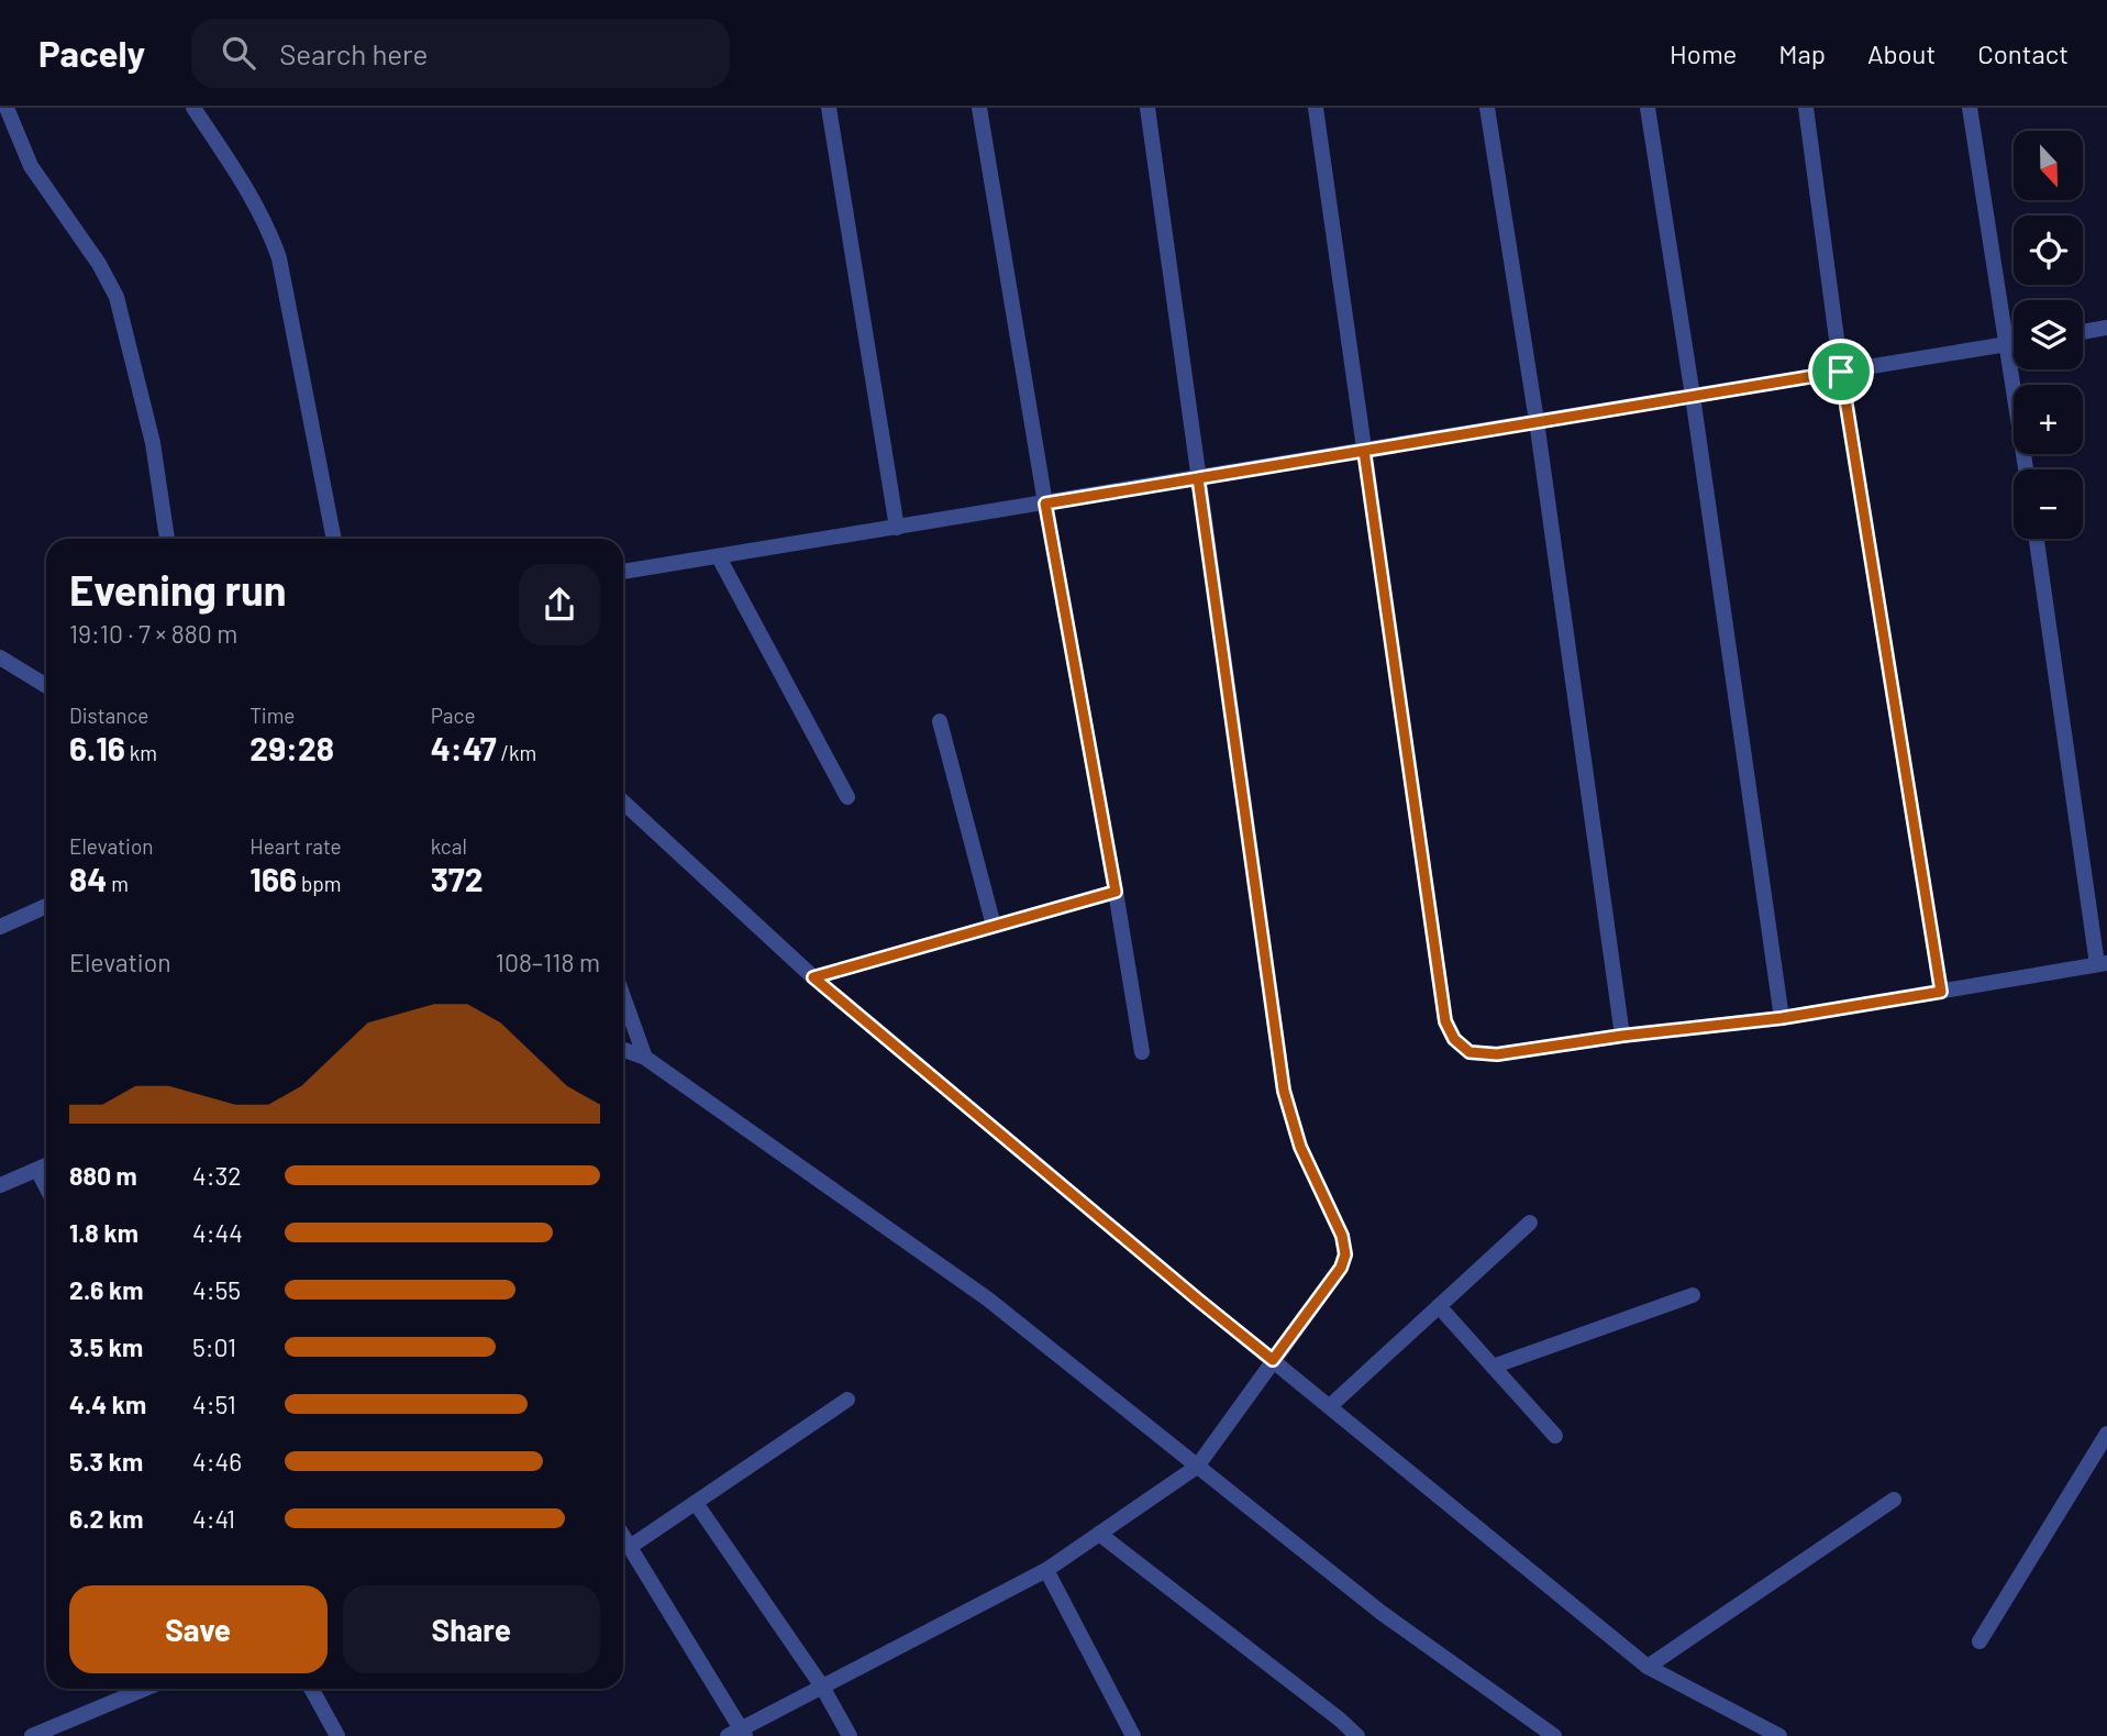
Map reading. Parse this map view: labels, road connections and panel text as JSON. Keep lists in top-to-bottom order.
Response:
{
  "north": "bottom",
  "page": {
    "header": "Pacely",
    "search": "Search here",
    "nav": [
      "Home",
      "Map",
      "About",
      "Contact"
    ],
    "map_buttons": ["+", "−"],
    "heading": ["Evening run", "19:10 · 7 × 880 m"],
    "stats": [
      ["Distance", "6.16 km"],
      ["Time", "29:28"],
      ["Pace", "4:47 /km"],
      ["Elevation", "84 m"],
      ["Heart rate", "166 bpm"],
      ["kcal", "372"]
    ],
    "chart": ["Elevation", "108–118 m"],
    "list": [
      {
        "name": "880 m",
        "note": "4:32"
      },
      {
        "name": "1.8 km",
        "note": "4:44"
      },
      {
        "name": "2.6 km",
        "note": "4:55"
      },
      {
        "name": "3.5 km",
        "note": "5:01"
      },
      {
        "name": "4.4 km",
        "note": "4:51"
      },
      {
        "name": "5.3 km",
        "note": "4:46"
      },
      {
        "name": "6.2 km",
        "note": "4:41"
      }
    ],
    "buttons": ["Save", "Share"]
  }
}
